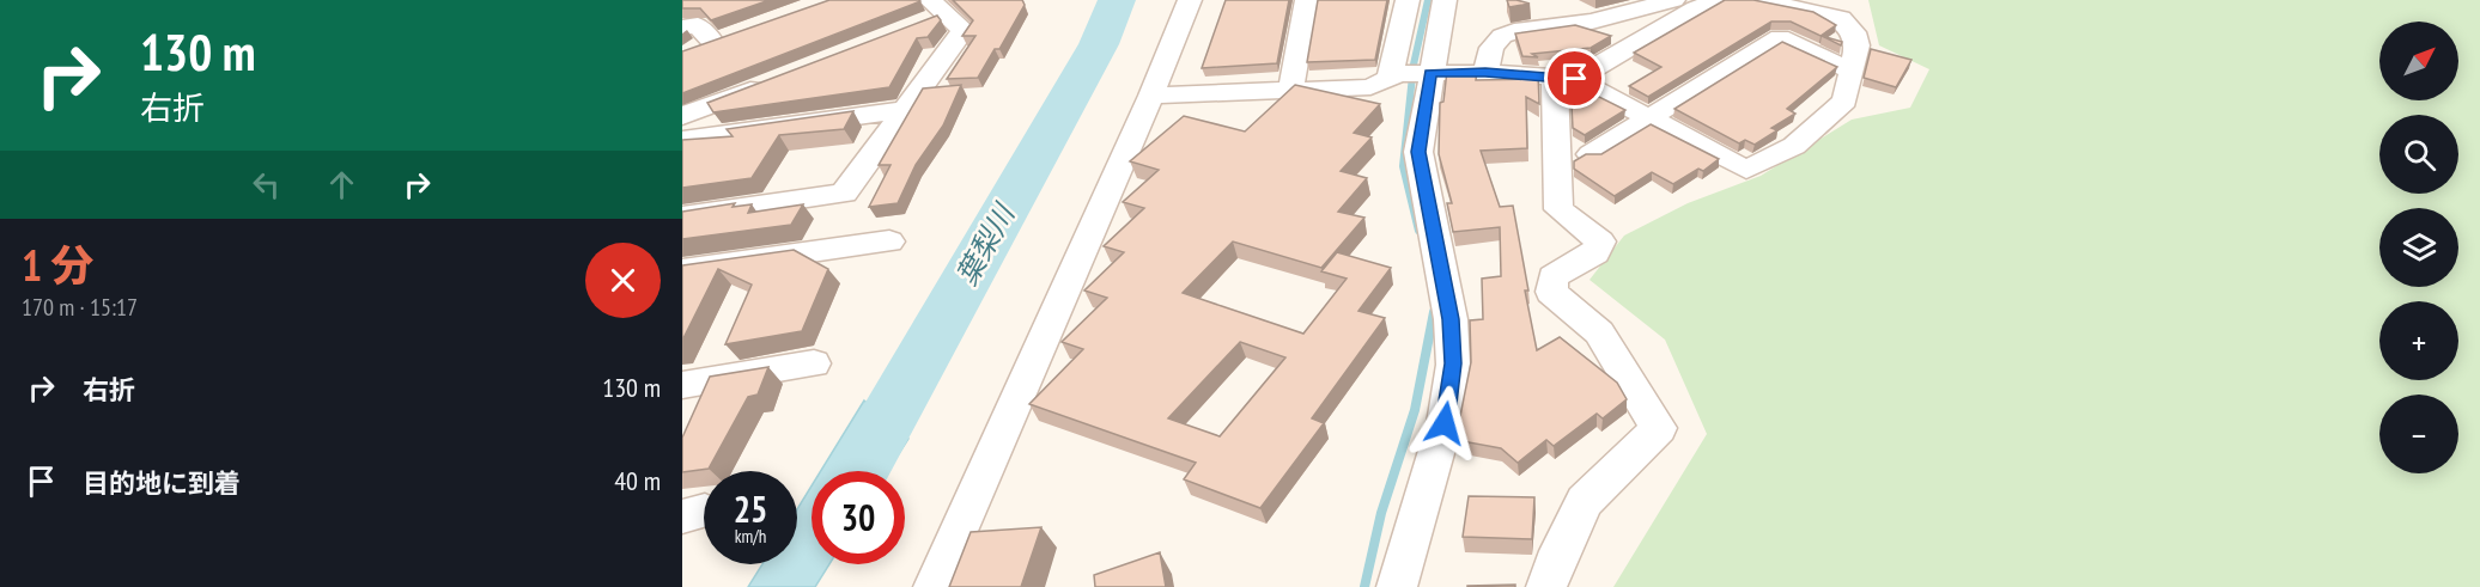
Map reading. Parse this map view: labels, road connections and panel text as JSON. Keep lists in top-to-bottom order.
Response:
{
  "water": ["葉梨川"],
  "north": "top right",
  "page": {
    "turn": ["130 m", "右折"],
    "map_buttons": ["+", "−"],
    "heading": ["1 分", "170 m · 15:17"],
    "list": [
      {
        "name": "右折",
        "value": "130 m"
      },
      {
        "name": "目的地に到着",
        "value": "40 m"
      }
    ],
    "speed": "25 km/h",
    "limit": "30"
  }
}
